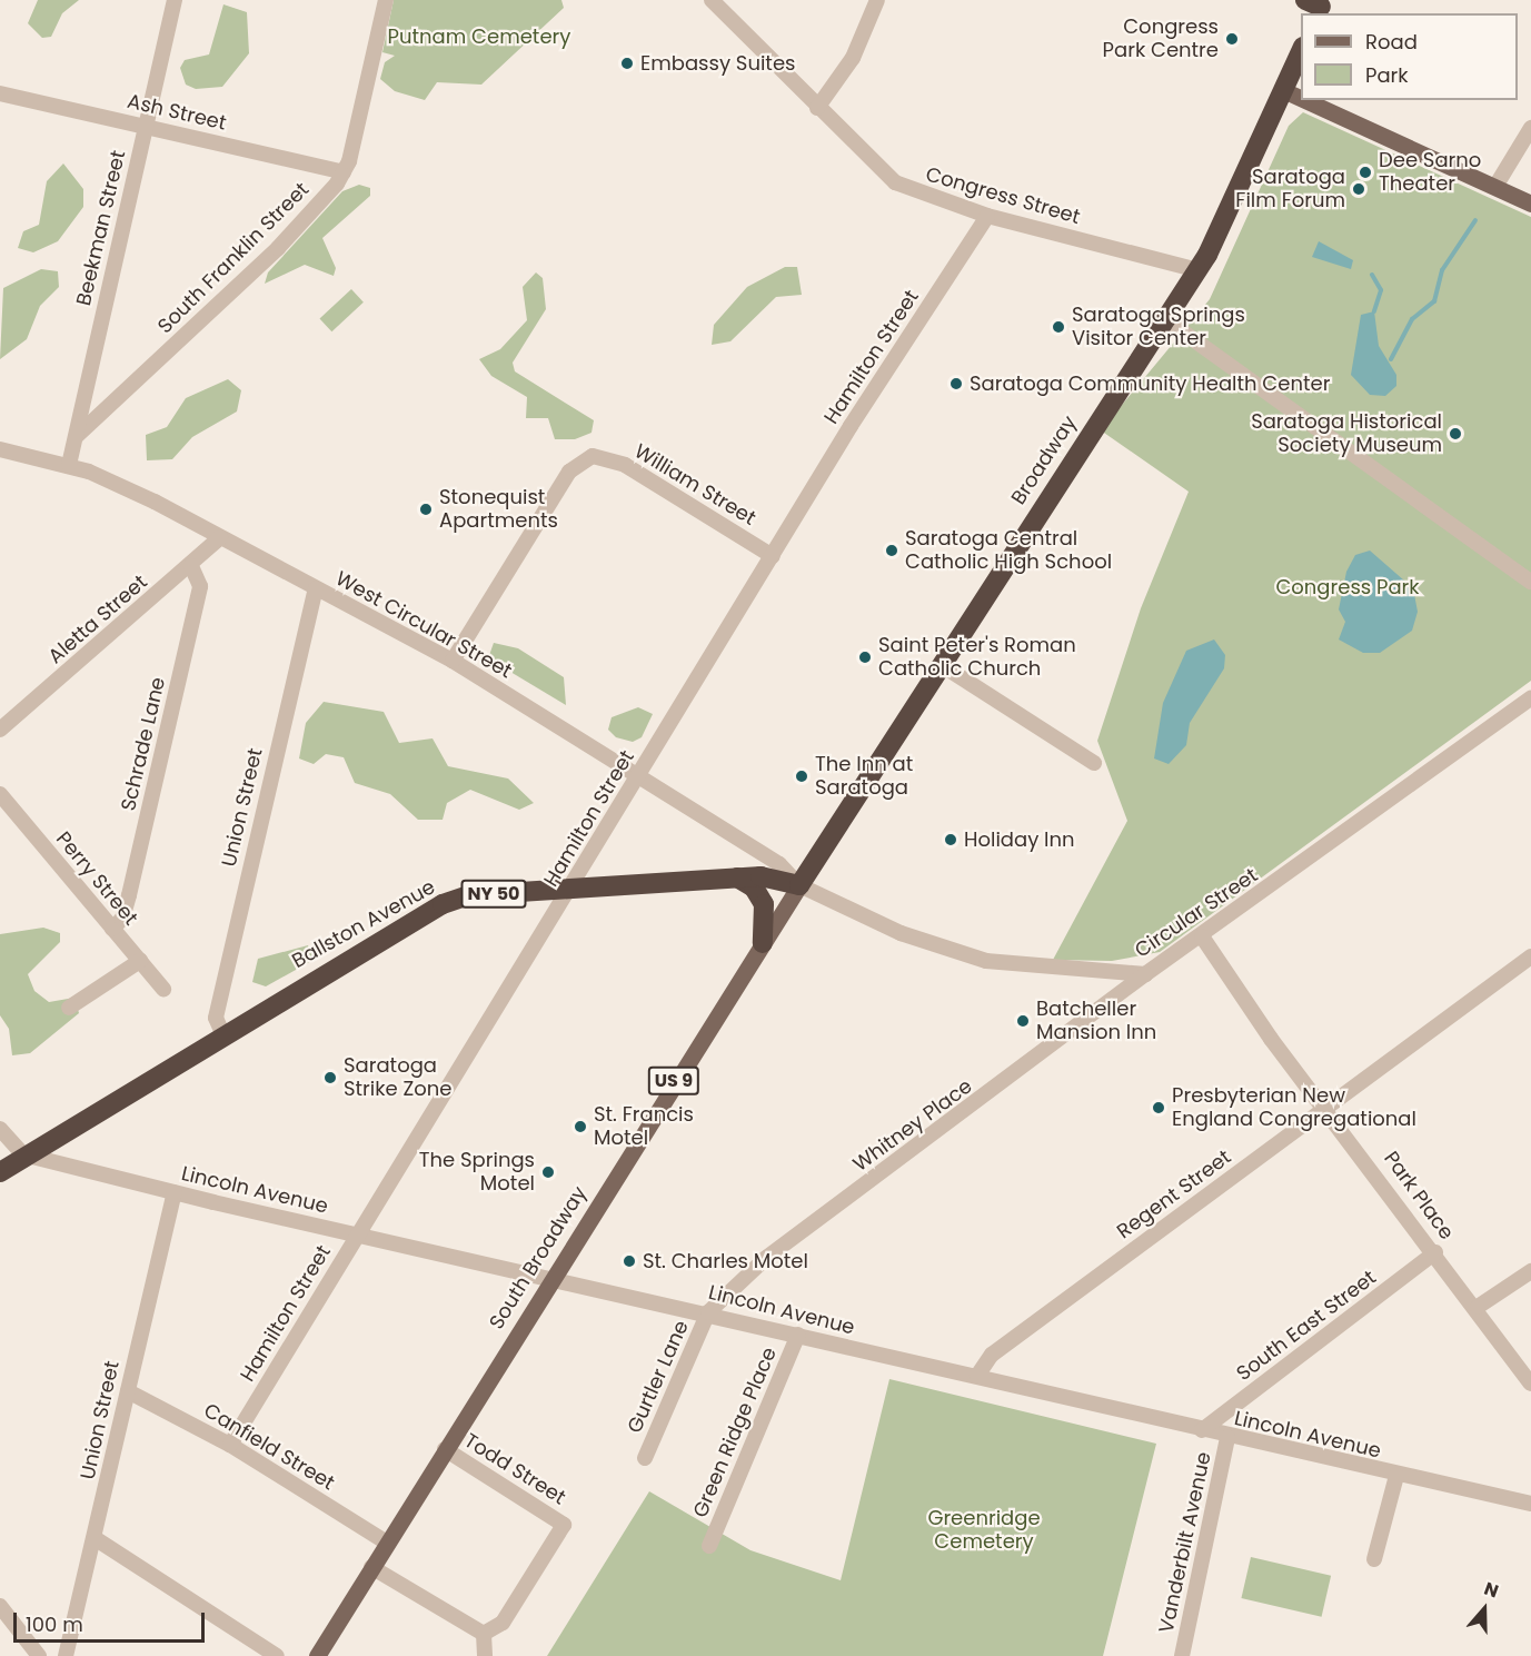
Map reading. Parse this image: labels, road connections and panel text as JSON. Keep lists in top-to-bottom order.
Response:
{
  "streets": {
    "highway": [
      "Broadway",
      "NY 50",
      "Ballston Avenue",
      "US 9"
    ],
    "main road": ["South Broadway"],
    "street": [
      "Ash Street",
      "Congress Street",
      "Beekman Street",
      "South Franklin Street",
      "Hamilton Street",
      "William Street",
      "Aletta Street",
      "West Circular Street",
      "Schrade Lane",
      "Union Street",
      "Perry Street",
      "Circular Street",
      "Whitney Place",
      "Lincoln Avenue",
      "Regent Street",
      "Park Place",
      "South East Street",
      "Gurtler Lane",
      "Green Ridge Place",
      "Canfield Street",
      "Todd Street",
      "Vanderbilt Avenue"
    ]
  },
  "crossings": [
    ["Ash Street", "Beekman Street"],
    ["Ash Street", "South Franklin Street"],
    ["Congress Street", "Hamilton Street"],
    ["Congress Street", "Broadway"],
    ["Beekman Street", "South Franklin Street"],
    ["Beekman Street", "West Circular Street"],
    ["Hamilton Street", "William Street"],
    ["Hamilton Street", "West Circular Street"],
    ["Hamilton Street", "Ballston Avenue"],
    ["Hamilton Street", "Lincoln Avenue"],
    ["Hamilton Street", "Canfield Street"],
    ["Broadway", "West Circular Street"],
    ["Broadway", "Circular Street"],
    ["Broadway", "Ballston Avenue"],
    ["Broadway", "South Broadway"],
    ["William Street", "West Circular Street"],
    ["Aletta Street", "West Circular Street"],
    ["Aletta Street", "Schrade Lane"],
    ["West Circular Street", "Union Street"],
    ["West Circular Street", "Circular Street"],
    ["West Circular Street", "Ballston Avenue"],
    ["West Circular Street", "South Broadway"],
    ["Schrade Lane", "Perry Street"],
    ["Union Street", "Ballston Avenue"],
    ["Union Street", "Lincoln Avenue"],
    ["Union Street", "Canfield Street"],
    ["Circular Street", "Ballston Avenue"],
    ["Circular Street", "Whitney Place"],
    ["Circular Street", "Park Place"],
    ["Circular Street", "South Broadway"],
    ["Ballston Avenue", "Lincoln Avenue"],
    ["Ballston Avenue", "South Broadway"],
    ["Whitney Place", "Lincoln Avenue"],
    ["Whitney Place", "Gurtler Lane"],
    ["Lincoln Avenue", "Regent Street"],
    ["Lincoln Avenue", "South Broadway"],
    ["Lincoln Avenue", "South East Street"],
    ["Lincoln Avenue", "Gurtler Lane"],
    ["Lincoln Avenue", "Green Ridge Place"],
    ["Lincoln Avenue", "Vanderbilt Avenue"],
    ["Regent Street", "Park Place"],
    ["Park Place", "South East Street"],
    ["South Broadway", "Canfield Street"],
    ["South Broadway", "Todd Street"]
  ],
  "parks": ["Putnam Cemetery", "Congress Park", "Greenridge Cemetery"],
  "places": [
    "Congress Park Centre",
    "Embassy Suites",
    "Dee Sarno Theater",
    "Saratoga Film Forum",
    "Saratoga Springs Visitor Center",
    "Saratoga Community Health Center",
    "Saratoga Historical Society Museum",
    "Stonequist Apartments",
    "Saratoga Central Catholic High School",
    "Saint Peter's Roman Catholic Church",
    "The Inn at Saratoga",
    "Holiday Inn",
    "Batcheller Mansion Inn",
    "Saratoga Strike Zone",
    "Presbyterian New England Congregational",
    "St. Francis Motel",
    "The Springs Motel",
    "St. Charles Motel"
  ],
  "legend": ["Road", "Park"],
  "scale_bar": "100 m",
  "north": "top"
}
